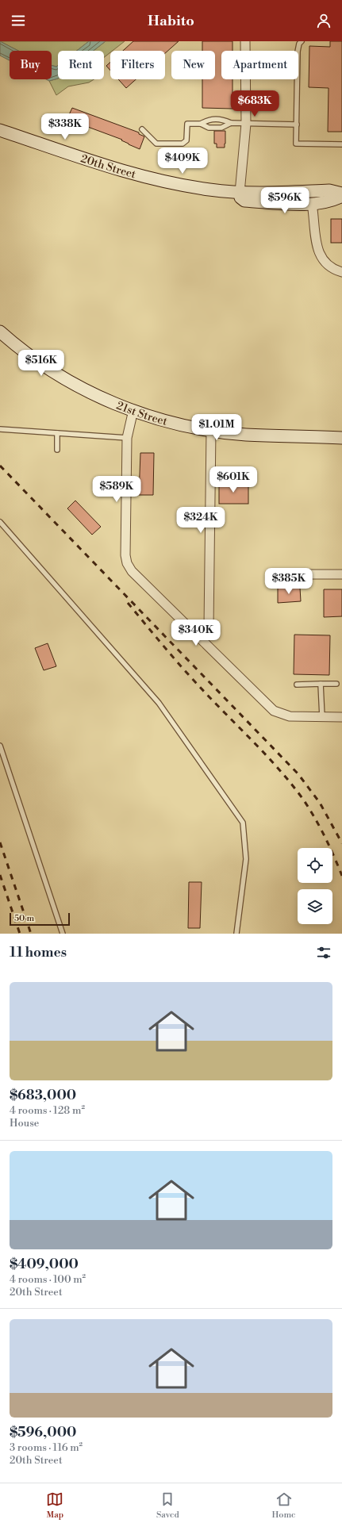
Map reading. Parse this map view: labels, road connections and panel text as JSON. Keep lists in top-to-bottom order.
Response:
{
  "streets": {
    "main road": ["20th Street", "21st Street"]
  },
  "scale_bar": "50 m",
  "page": {
    "header": "Habito",
    "chip": [
      "Buy",
      "Rent",
      "Filters",
      "New",
      "Apartment"
    ],
    "price": [
      "$683K",
      "$338K",
      "$409K",
      "$596K",
      "$516K",
      "$1.01M",
      "$601K",
      "$589K",
      "$324K",
      "$385K",
      "$340K"
    ],
    "scale": "50 m",
    "heading": "11 homes",
    "list": [
      {
        "name": "$683,000",
        "note": "4 rooms · 128 m² · House"
      },
      {
        "name": "$409,000",
        "note": "4 rooms · 100 m² · 20th Street"
      },
      {
        "name": "$596,000",
        "note": "3 rooms · 116 m² · 20th Street"
      }
    ],
    "tabs": ["Map", "Saved", "Home"]
  }
}
